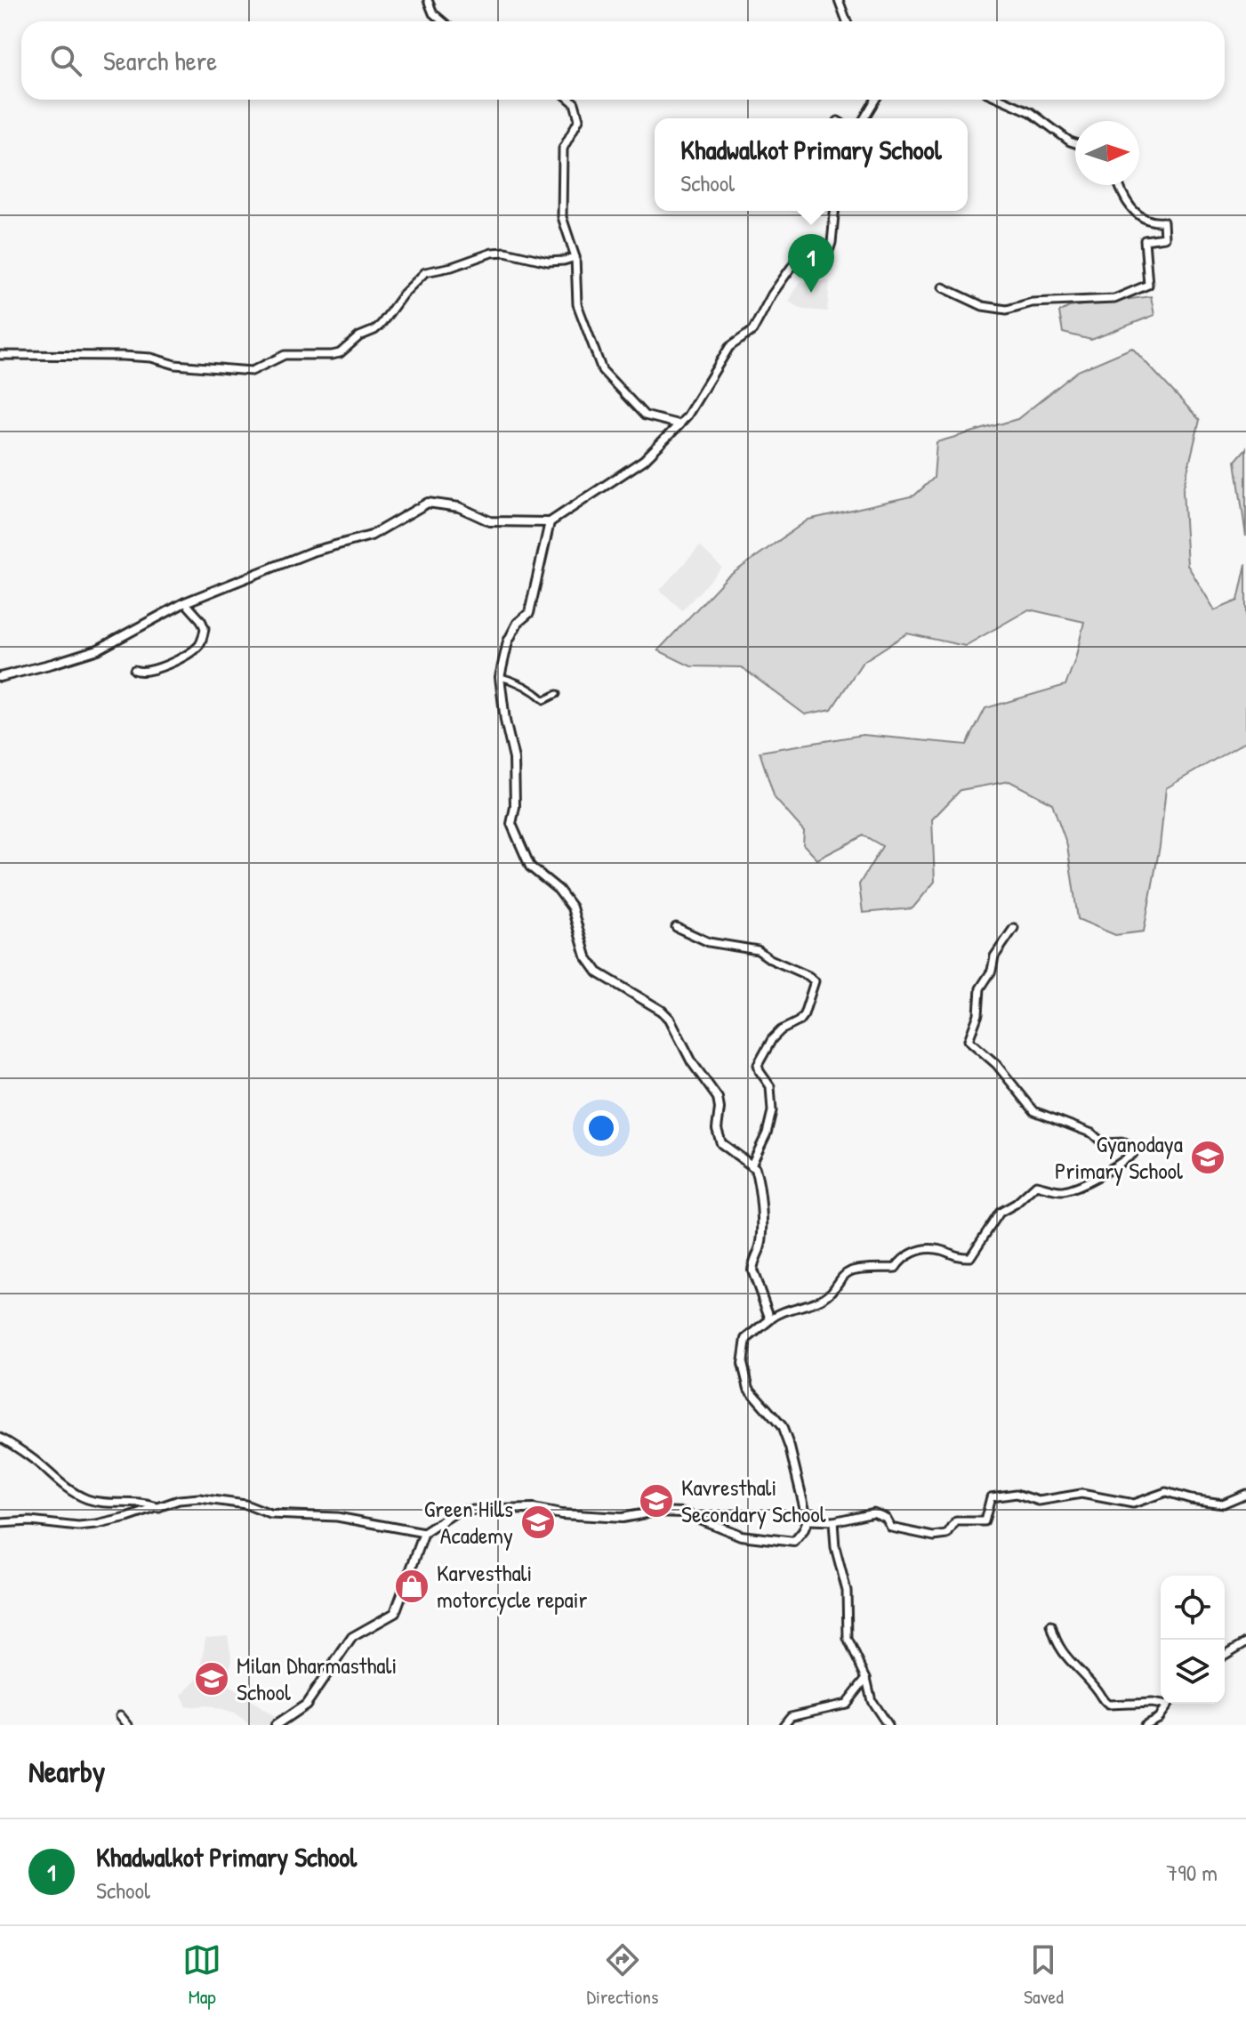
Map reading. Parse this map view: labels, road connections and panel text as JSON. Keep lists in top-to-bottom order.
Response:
{
  "places": {
    "school or university": [
      "Gyanodaya Primary School",
      "Kavresthali Secondary School",
      "Green Hills Academy",
      "Milan Dharmasthali School"
    ],
    "shop": ["Karvesthali motorcycle repair"]
  },
  "north": "right",
  "page": {
    "search": "Search here",
    "popup": ["Khadwalkot Primary School", "School"],
    "pins": "1",
    "heading": "Nearby",
    "list": [
      {
        "mark": "1",
        "name": "Khadwalkot Primary School",
        "note": "School",
        "value": "790 m"
      }
    ],
    "nav": ["Map", "Directions", "Saved"]
  }
}
